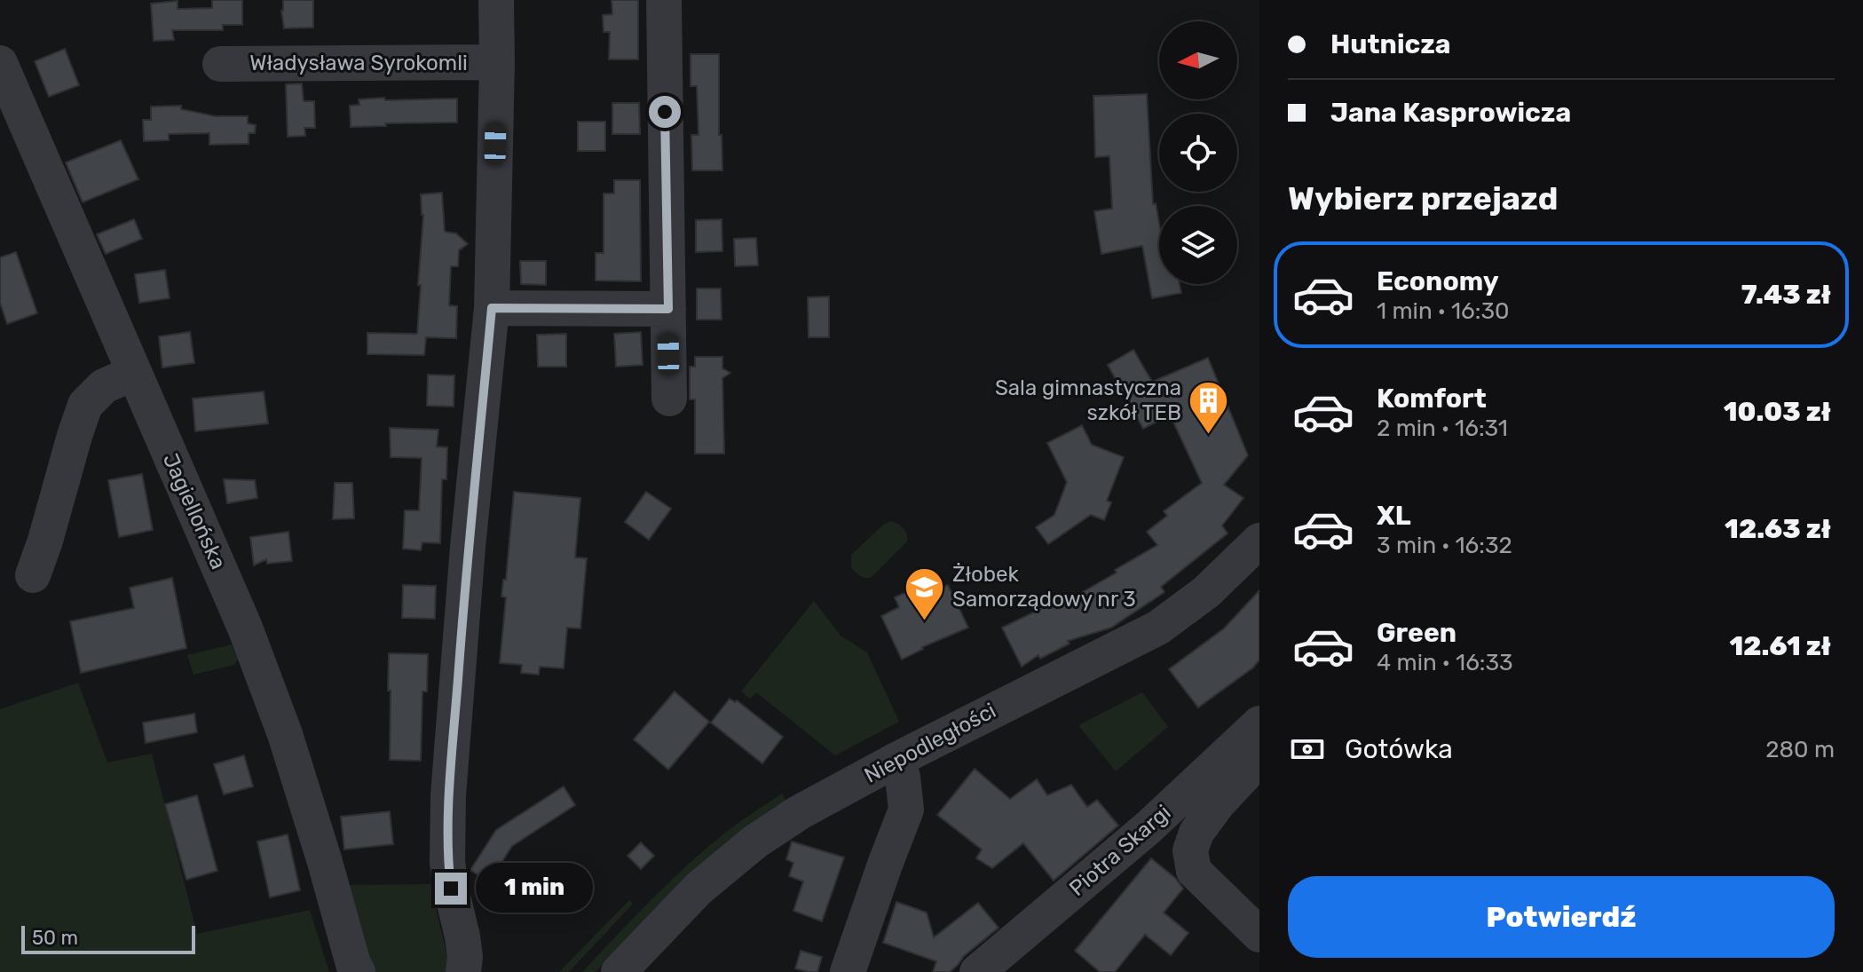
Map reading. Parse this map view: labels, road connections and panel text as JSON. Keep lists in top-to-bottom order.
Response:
{
  "streets": {
    "street": [
      "Władysława Syrokomli",
      "Jagiellońska",
      "Niepodległości",
      "Piotra Skargi"
    ]
  },
  "places": {
    "building": ["Sala gimnastyczna szkół TEB"],
    "school or university": ["Żłobek Samorządowy nr 3"]
  },
  "scale_bar": "50 m",
  "north": "left",
  "page": {
    "banner": ["Hutnicza", "Jana Kasprowicza"],
    "heading": "Wybierz przejazd",
    "list": [
      {
        "name": "Economy",
        "note": "1 min · 16:30",
        "value": "7.43 zł"
      },
      {
        "name": "Komfort",
        "note": "2 min · 16:31",
        "value": "10.03 zł"
      },
      {
        "name": "XL",
        "note": "3 min · 16:32",
        "value": "12.63 zł"
      },
      {
        "name": "Green",
        "note": "4 min · 16:33",
        "value": "12.61 zł"
      }
    ],
    "pay": ["Gotówka", "280 m"],
    "buttons": "Potwierdź",
    "bubble": "1 min",
    "scale": "50 m"
  }
}
